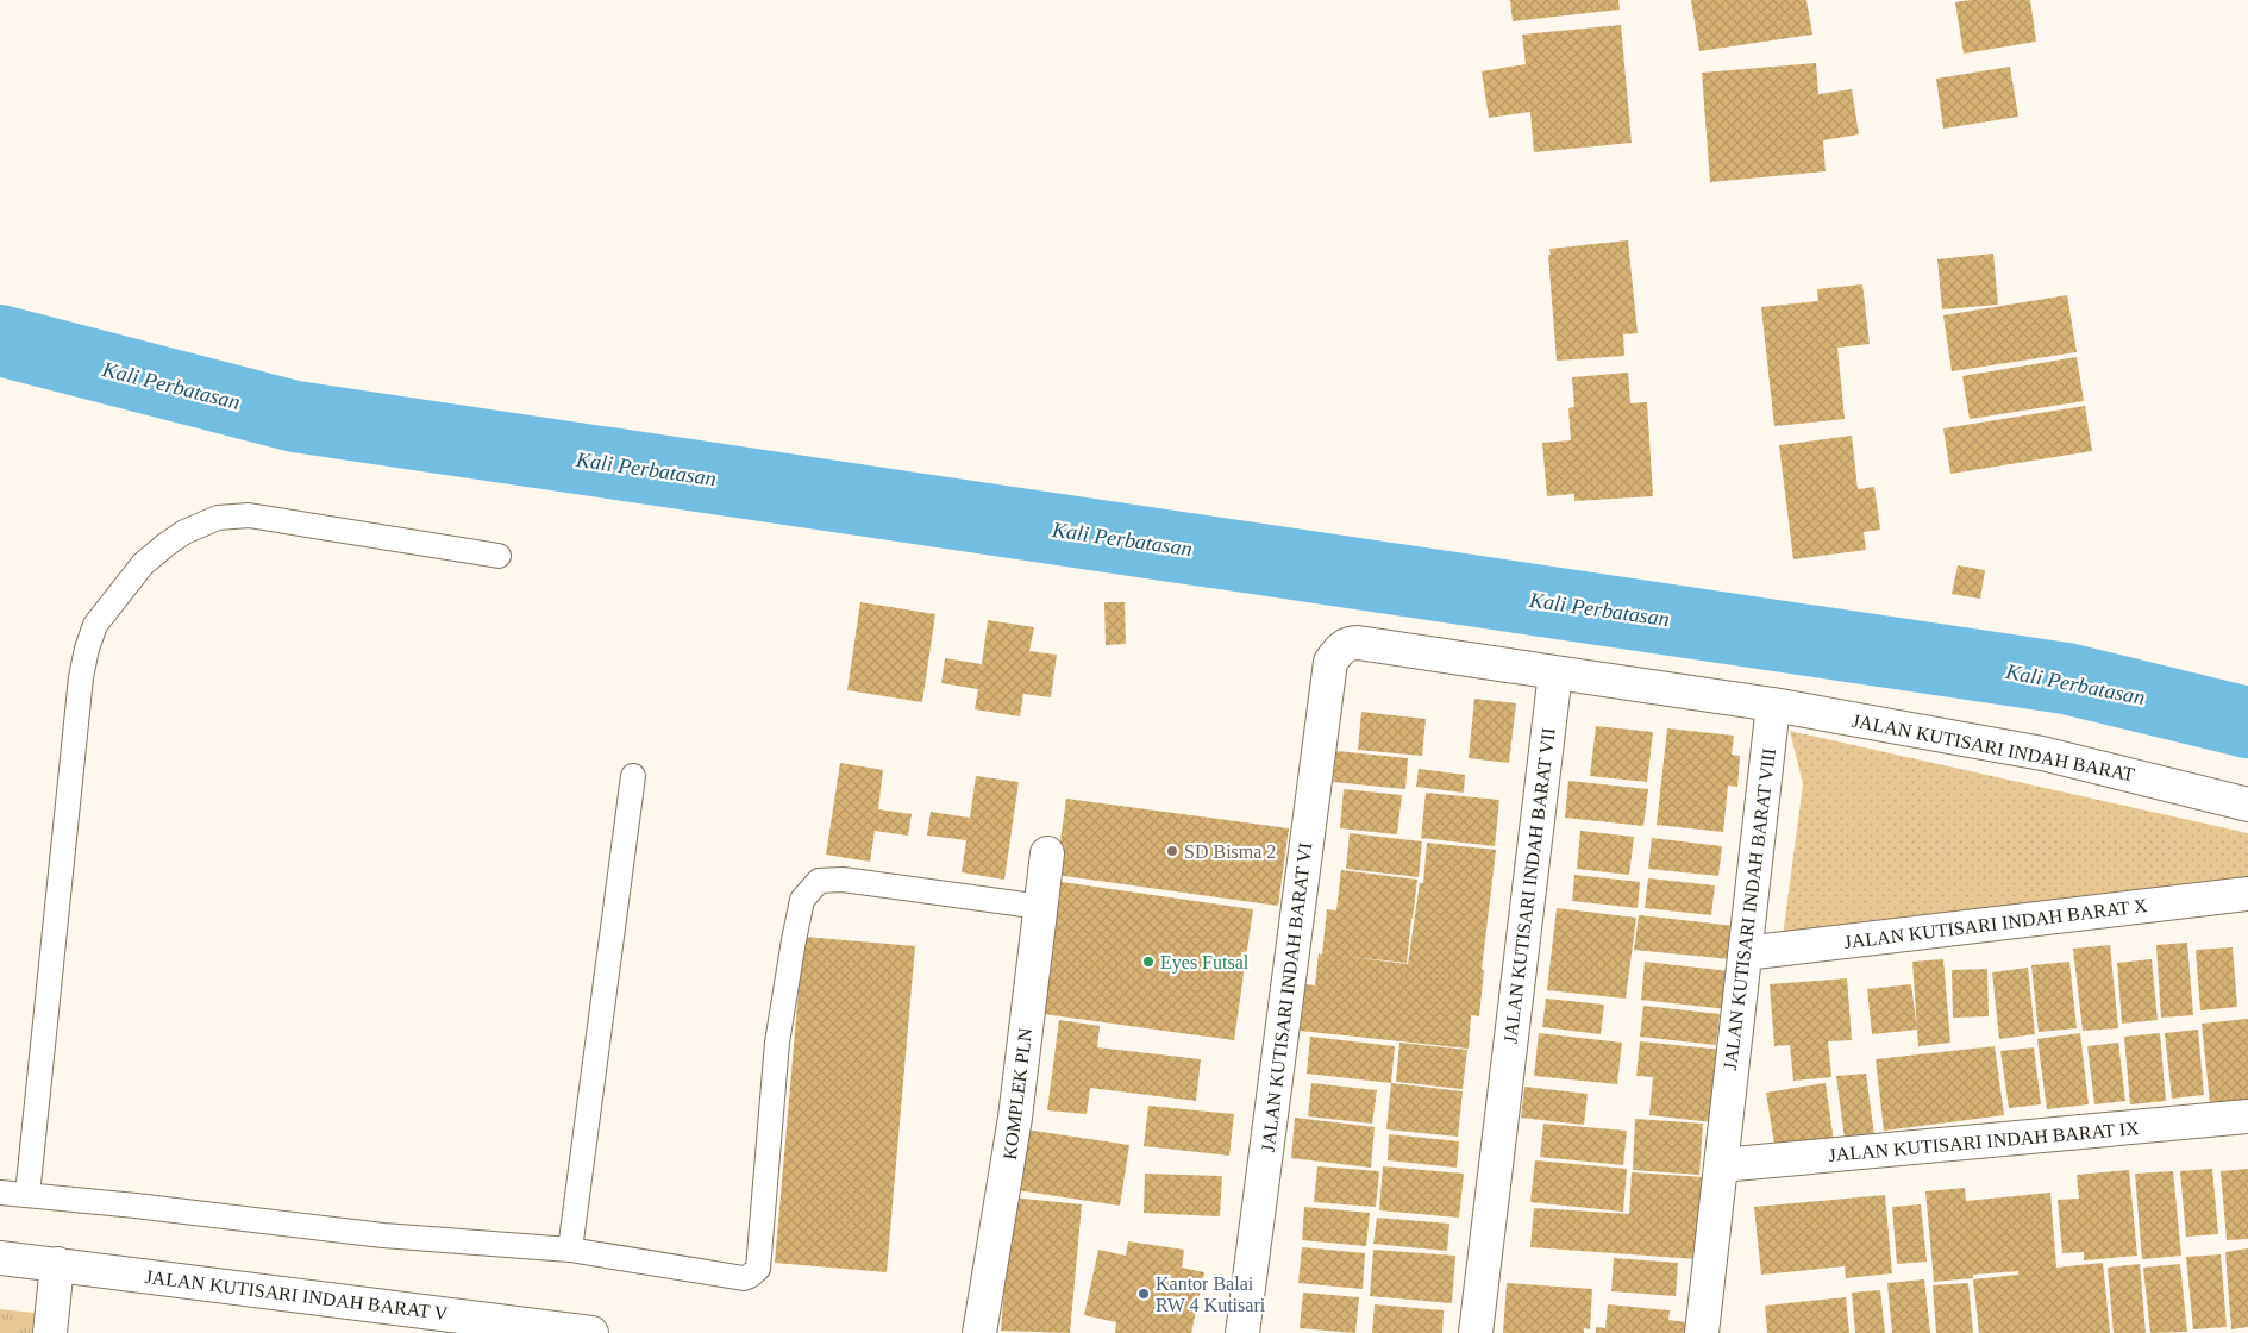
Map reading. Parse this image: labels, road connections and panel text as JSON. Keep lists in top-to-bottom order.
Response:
{
  "streets": {
    "street": [
      "JALAN KUTISARI INDAH BARAT",
      "JALAN KUTISARI INDAH BARAT VII",
      "JALAN KUTISARI INDAH BARAT VIII",
      "JALAN KUTISARI INDAH BARAT X",
      "JALAN KUTISARI INDAH BARAT VI",
      "KOMPLEK PLN",
      "JALAN KUTISARI INDAH BARAT IX",
      "JALAN KUTISARI INDAH BARAT V"
    ]
  },
  "crossings": [
    ["JALAN KUTISARI INDAH BARAT", "JALAN KUTISARI INDAH BARAT VIII"],
    ["JALAN KUTISARI INDAH BARAT VII", "JALAN KUTISARI INDAH BARAT VI"],
    ["JALAN KUTISARI INDAH BARAT VIII", "JALAN KUTISARI INDAH BARAT X"],
    ["JALAN KUTISARI INDAH BARAT VIII", "JALAN KUTISARI INDAH BARAT IX"]
  ],
  "water": ["Kali Perbatasan"],
  "places": ["SD Bisma 2", "Eyes Futsal", "Kantor Balai RW 4 Kutisari"]
}
